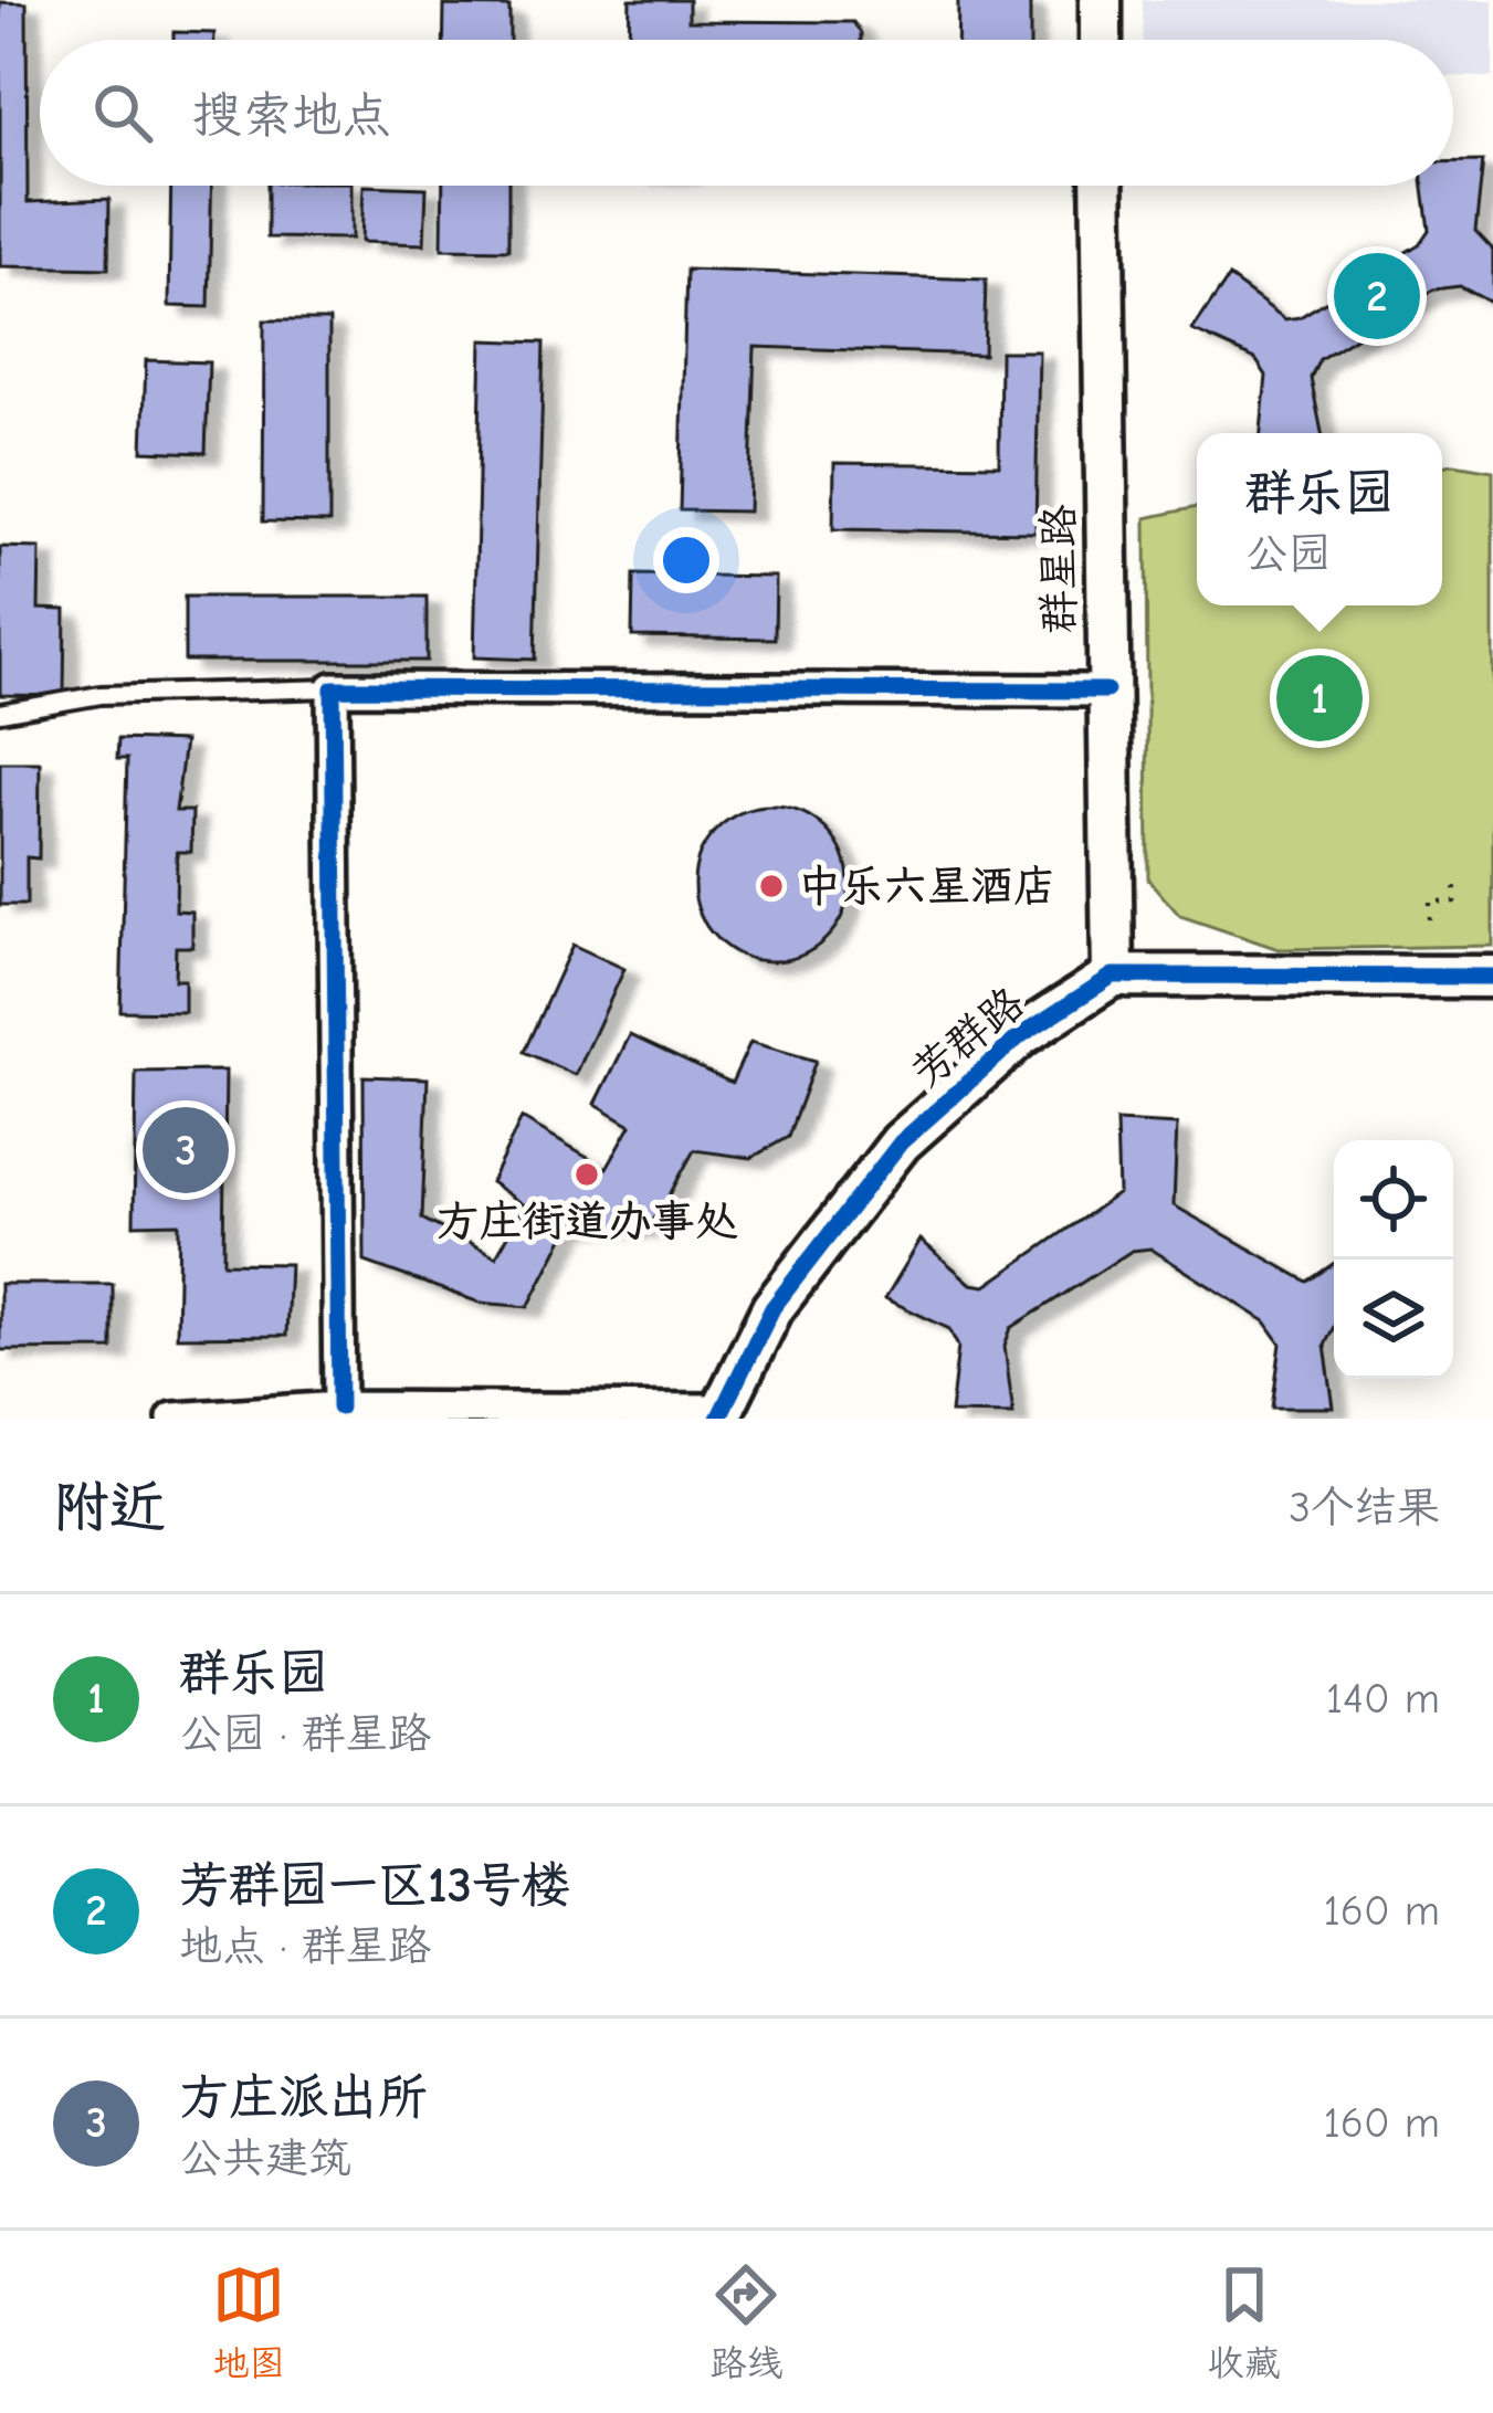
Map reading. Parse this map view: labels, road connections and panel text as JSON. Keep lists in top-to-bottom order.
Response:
{
  "streets": {
    "street": ["群星路", "芳群路"]
  },
  "crossings": [
    ["群星路", "芳群路"]
  ],
  "places": ["中乐六星酒店", "方庄街道办事处"],
  "page": {
    "search": "搜索地点",
    "pins": ["2", "1", "3"],
    "popup": ["群乐园", "公园"],
    "heading": ["附近", "3个结果"],
    "list": [
      {
        "mark": "1",
        "name": "群乐园",
        "note": "公园 · 群星路",
        "value": "140 m"
      },
      {
        "mark": "2",
        "name": "芳群园一区13号楼",
        "note": "地点 · 群星路",
        "value": "160 m"
      },
      {
        "mark": "3",
        "name": "方庄派出所",
        "note": "公共建筑",
        "value": "160 m"
      }
    ],
    "nav": ["地图", "路线", "收藏"]
  }
}
